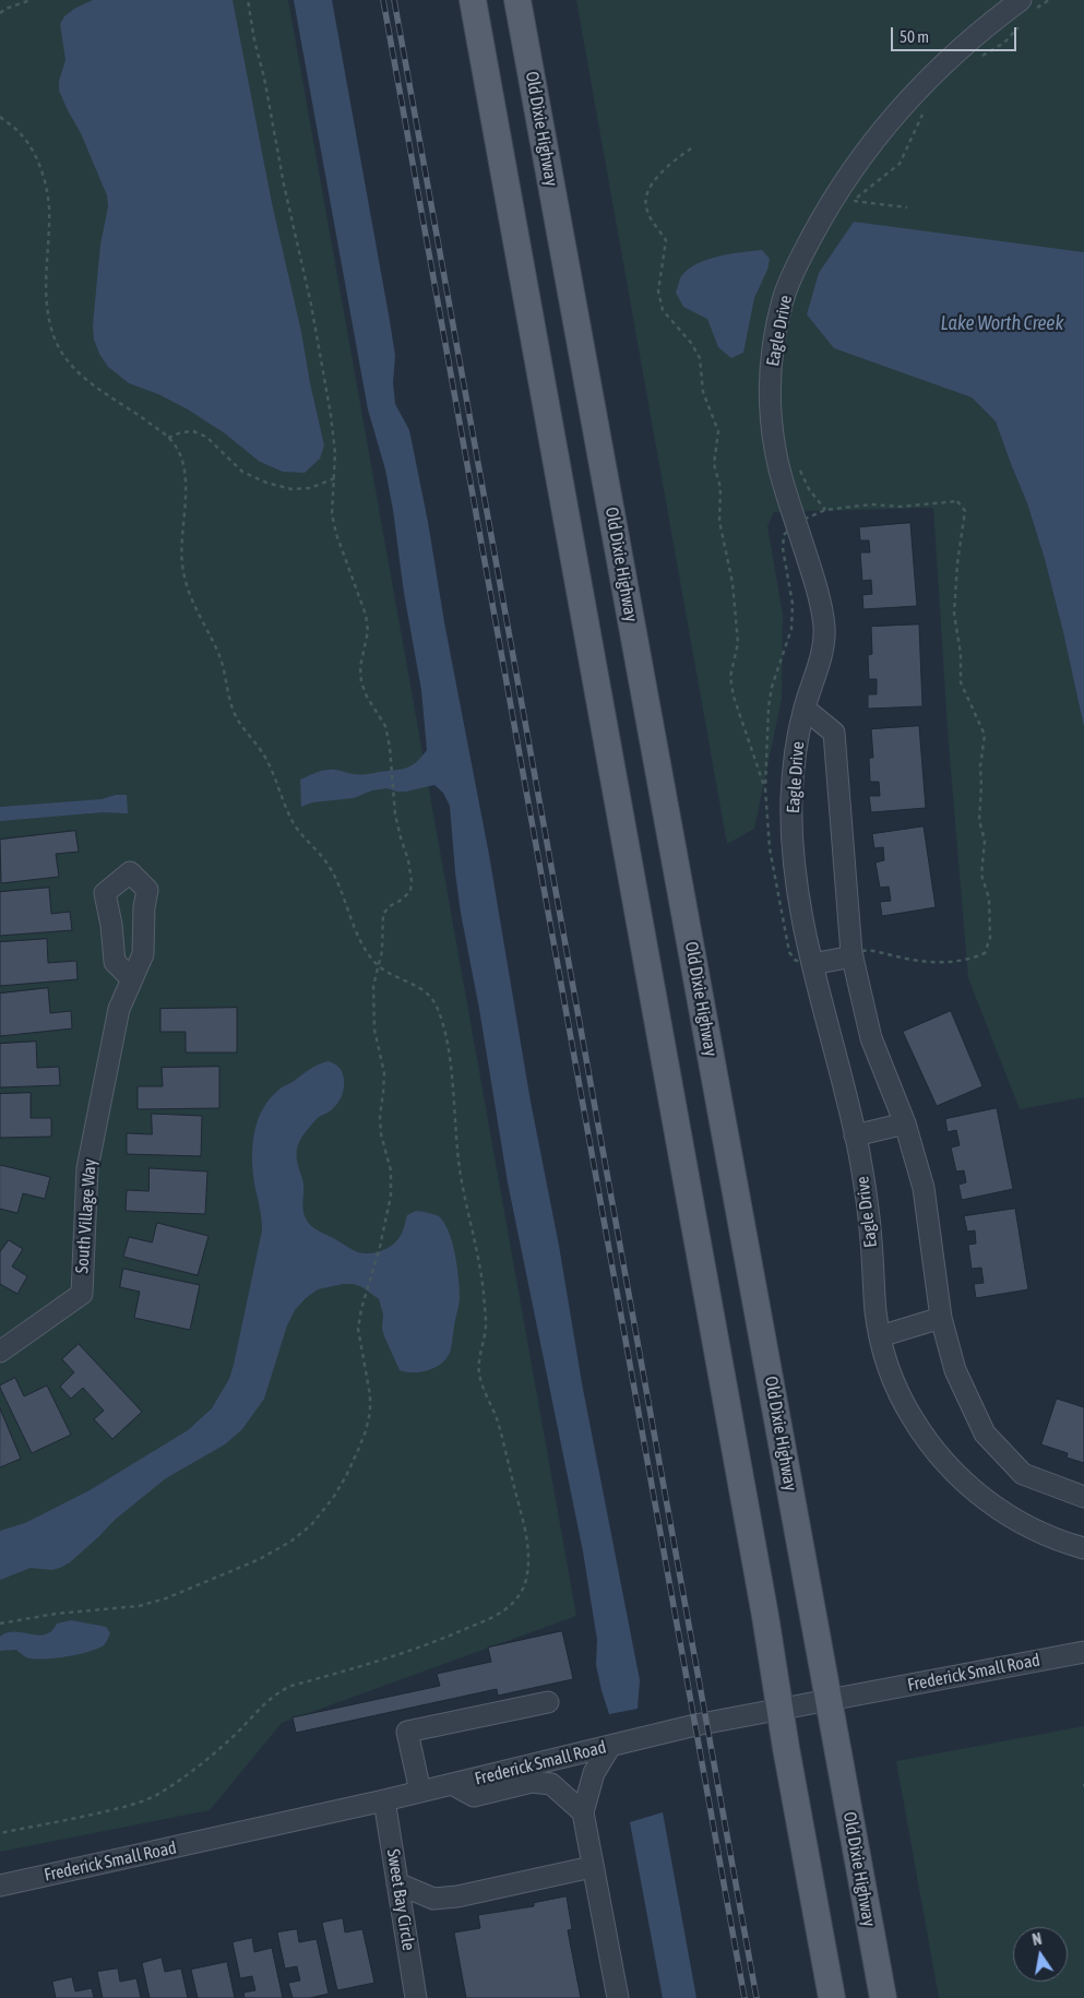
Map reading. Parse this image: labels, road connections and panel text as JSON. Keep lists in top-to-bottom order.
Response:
{
  "streets": {
    "main road": ["Old Dixie Highway"],
    "street": [
      "Eagle Drive",
      "South Village Way",
      "Frederick Small Road",
      "Sweet Bay Circle"
    ]
  },
  "crossings": [
    ["Old Dixie Highway", "Frederick Small Road"],
    ["Frederick Small Road", "Sweet Bay Circle"]
  ],
  "water": ["Lake Worth Creek"],
  "scale_bar": "50 m",
  "north": "top"
}
